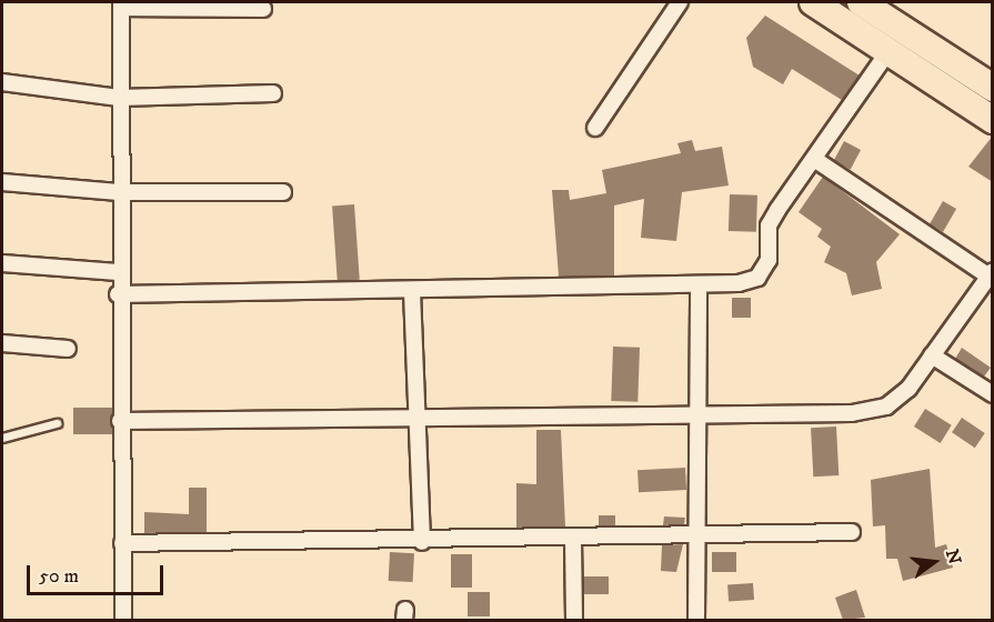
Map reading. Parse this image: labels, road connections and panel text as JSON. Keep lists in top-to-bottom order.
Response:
{
  "scale_bar": "50 m",
  "north": "right"
}
